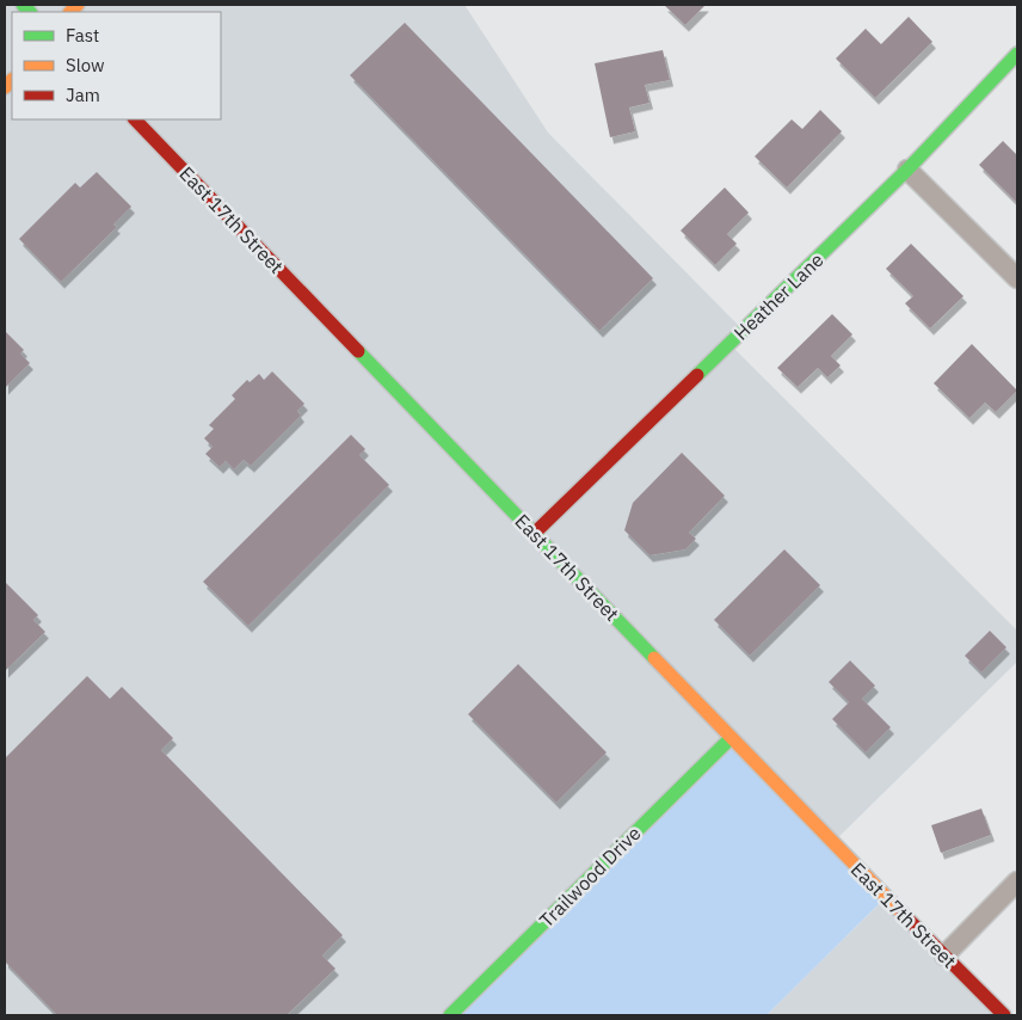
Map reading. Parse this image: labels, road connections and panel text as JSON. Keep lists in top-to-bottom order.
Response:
{
  "streets": {
    "main road": ["East 17th Street", "Heather Lane", "Trailwood Drive"]
  },
  "crossings": [
    ["East 17th Street", "Heather Lane"],
    ["East 17th Street", "Trailwood Drive"]
  ],
  "legend": ["Fast", "Slow", "Jam"]
}
